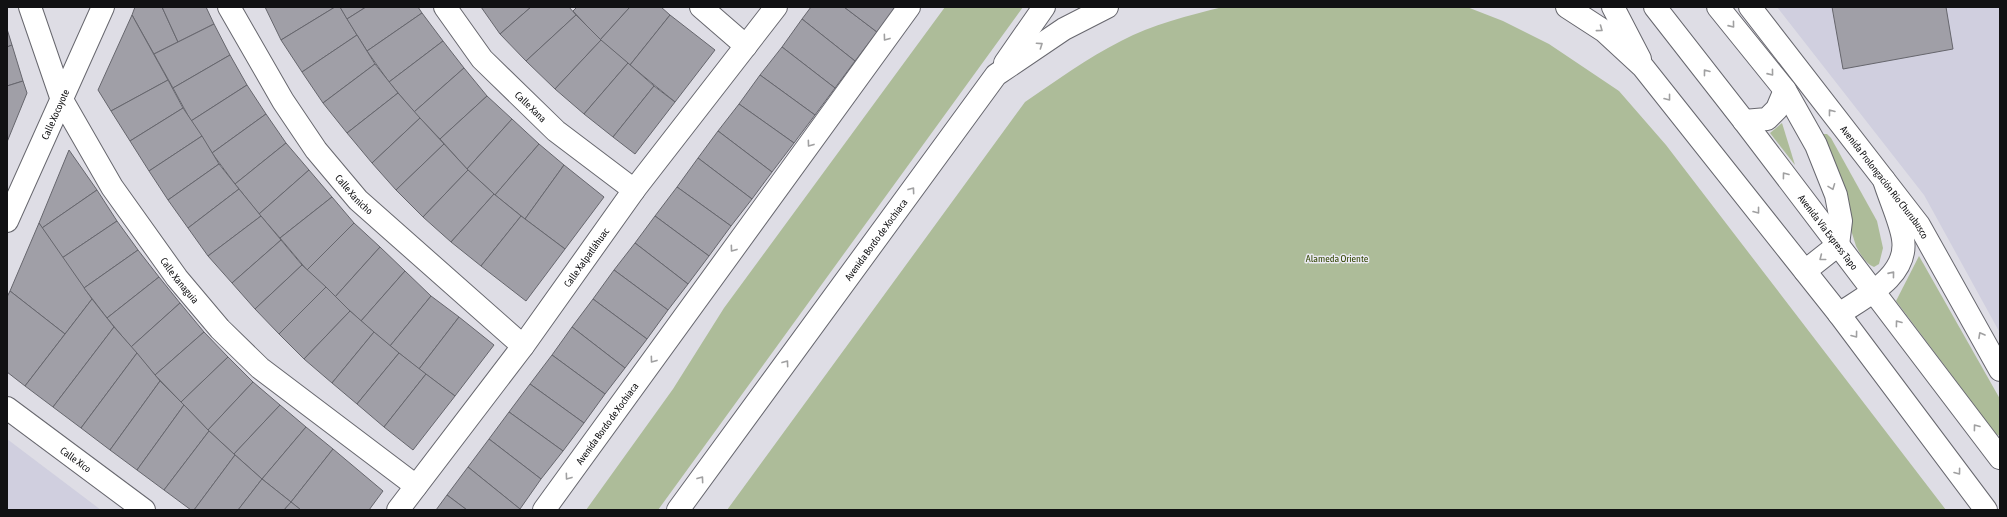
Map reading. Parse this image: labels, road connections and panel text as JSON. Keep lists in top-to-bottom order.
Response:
{
  "streets": {
    "street": [
      "Calle Xana",
      "Calle Xocoyote",
      "Avenida Prolongación Río Churubusco",
      "Calle Xanicho",
      "Avenida Vía Express Tapo",
      "Avenida Bordo de Xochiaca",
      "Calle Xalpatláhuac",
      "Calle Xanaguia",
      "Calle Xico"
    ]
  },
  "crossings": [
    ["Calle Xana", "Calle Xalpatláhuac"],
    ["Calle Xocoyote", "Calle Xanaguia"],
    ["Calle Xanicho", "Calle Xalpatláhuac"],
    ["Calle Xalpatláhuac", "Calle Xanaguia"]
  ],
  "parks": ["Alameda Oriente"]
}
